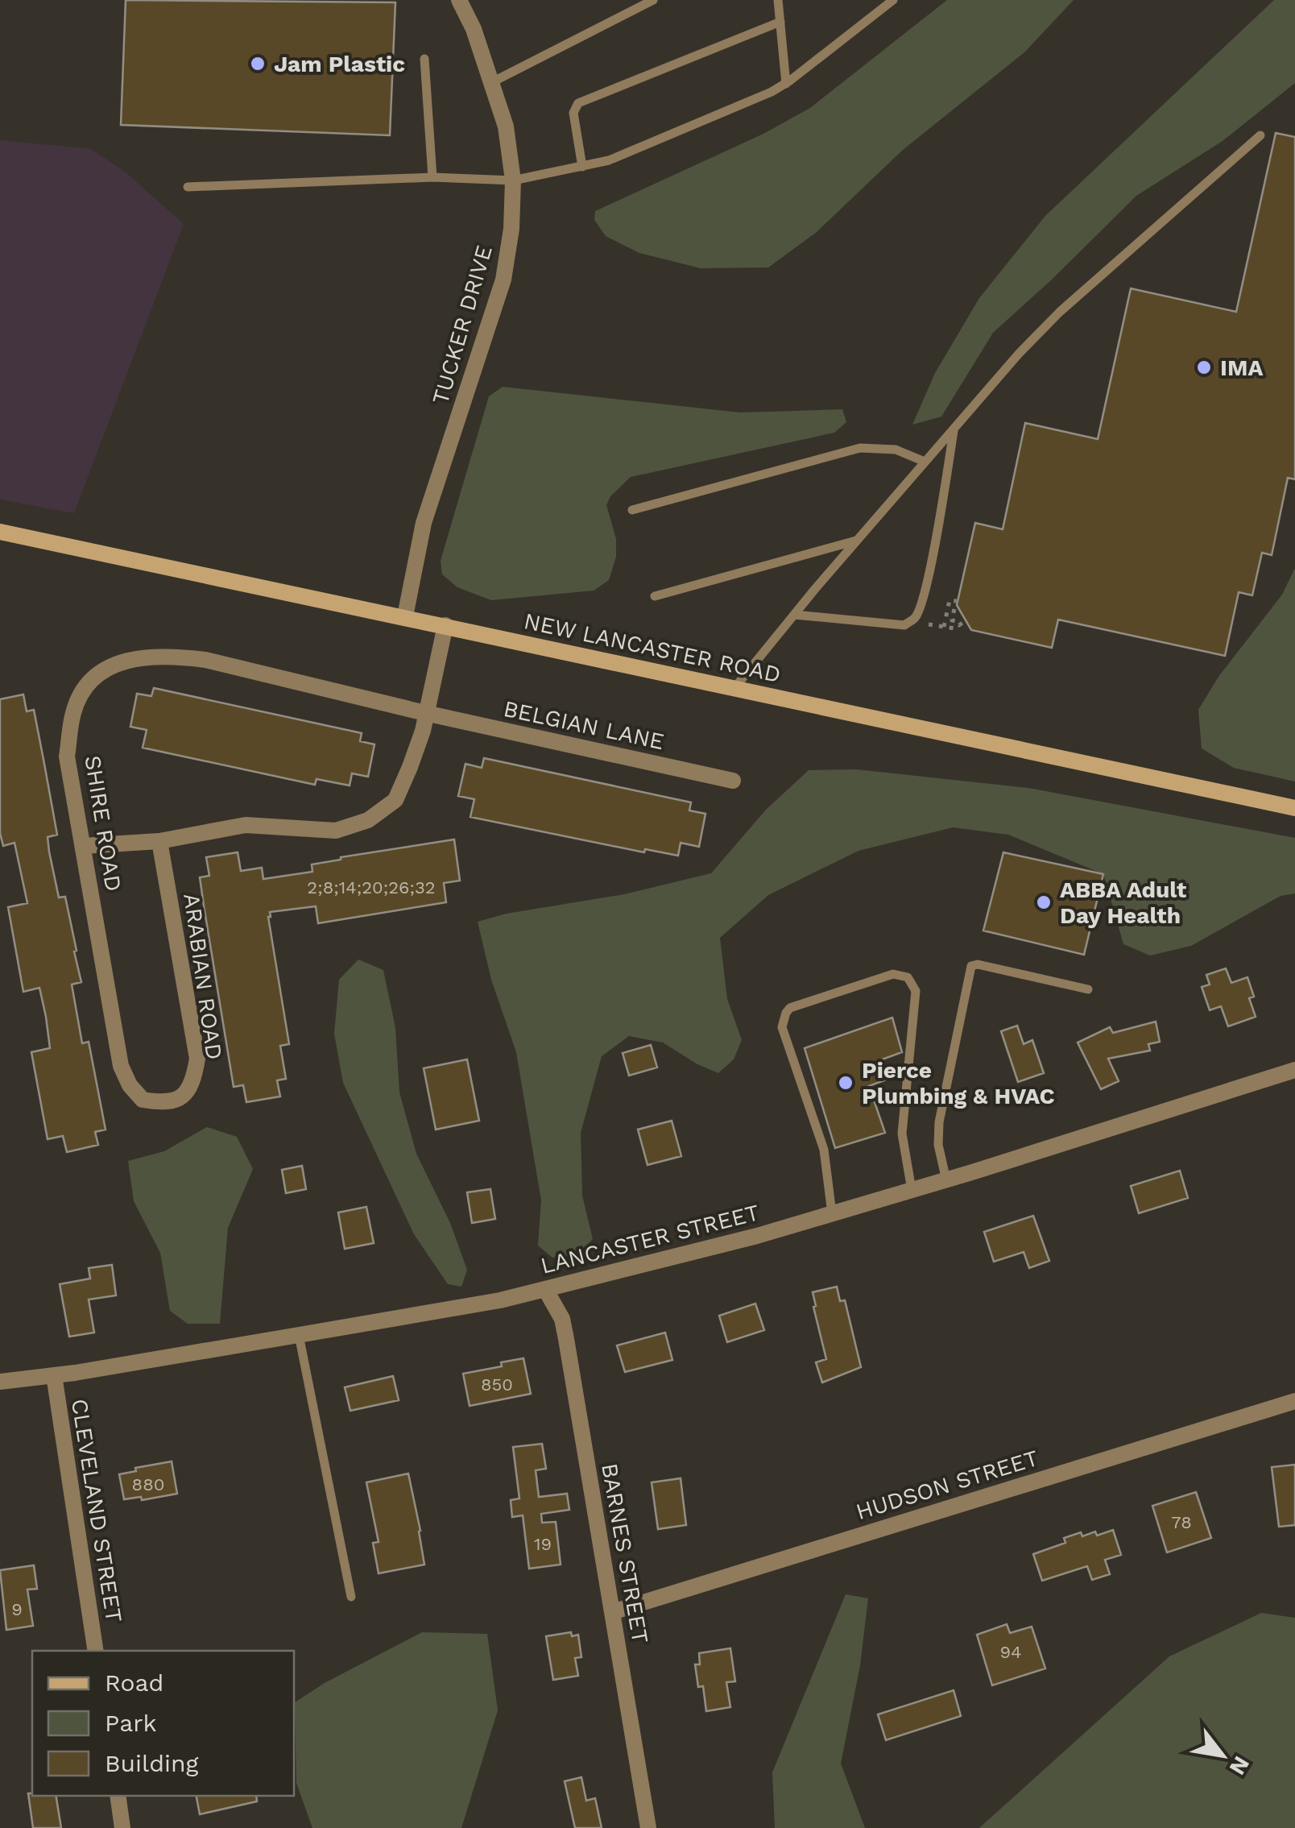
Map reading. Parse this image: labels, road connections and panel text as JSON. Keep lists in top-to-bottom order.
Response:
{
  "streets": {
    "main road": ["NEW LANCASTER ROAD"],
    "street": [
      "TUCKER DRIVE",
      "BELGIAN LANE",
      "SHIRE ROAD",
      "ARABIAN ROAD",
      "LANCASTER STREET",
      "HUDSON STREET",
      "CLEVELAND STREET",
      "BARNES STREET"
    ]
  },
  "crossings": [
    ["TUCKER DRIVE", "NEW LANCASTER ROAD"],
    ["BELGIAN LANE", "SHIRE ROAD"],
    ["SHIRE ROAD", "ARABIAN ROAD"],
    ["LANCASTER STREET", "CLEVELAND STREET"],
    ["LANCASTER STREET", "BARNES STREET"],
    ["HUDSON STREET", "BARNES STREET"]
  ],
  "places": [
    "Jam Plastic",
    "IMA",
    "ABBA Adult Day Health",
    "Pierce Plumbing & HVAC"
  ],
  "house_numbers": [
    "2;8;14;20;26;32",
    "850",
    "880",
    "78",
    "19",
    "9",
    "94"
  ],
  "legend": ["Road", "Park", "Building"],
  "north": "bottom right"
}
